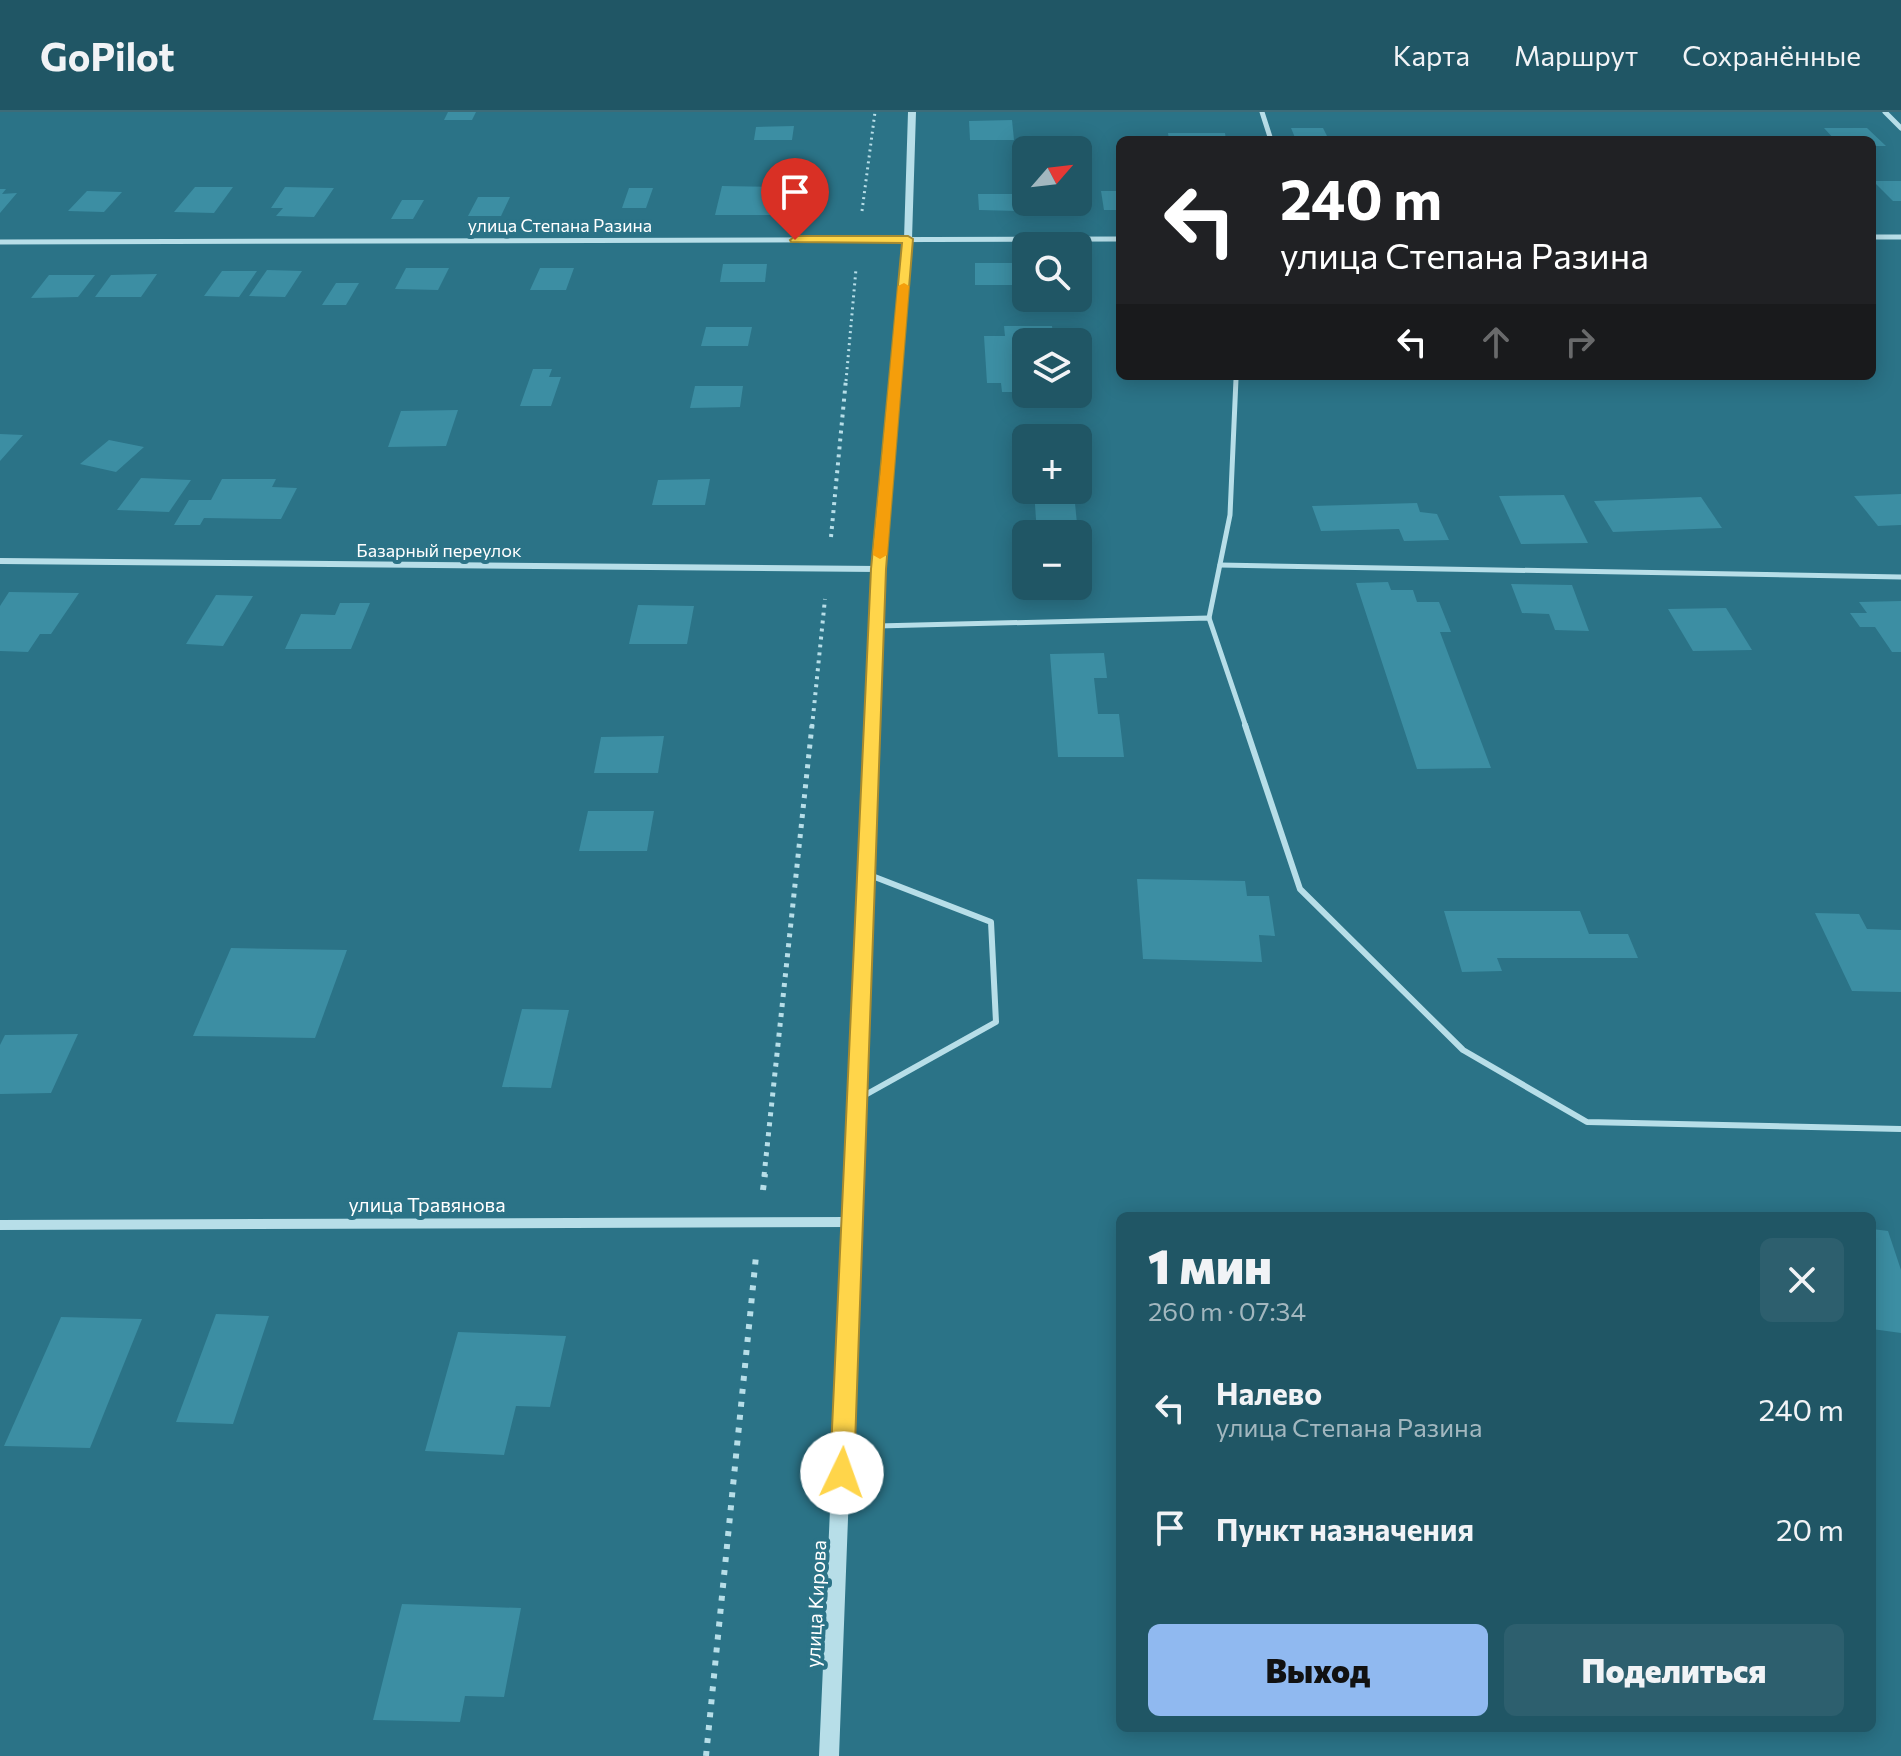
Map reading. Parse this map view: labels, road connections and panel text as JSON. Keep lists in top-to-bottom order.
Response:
{
  "streets": {
    "street": [
      "улица Степана Разина",
      "Базарный переулок",
      "улица Травянова",
      "улица Кирова"
    ]
  },
  "crossings": [
    ["улица Степана Разина", "улица Кирова"],
    ["Базарный переулок", "улица Кирова"],
    ["улица Травянова", "улица Кирова"]
  ],
  "north": "top right",
  "page": {
    "header": "GoPilot",
    "nav": ["Карта", "Маршрут", "Сохранённые"],
    "map_buttons": ["+", "−"],
    "turn": ["240 m", "улица Степана Разина"],
    "heading": ["1 мин", "260 m · 07:34"],
    "list": [
      {
        "name": "Налево",
        "note": "улица Степана Разина",
        "value": "240 m"
      },
      {
        "name": "Пункт назначения",
        "value": "20 m"
      }
    ],
    "buttons": ["Выход", "Поделиться"]
  }
}
